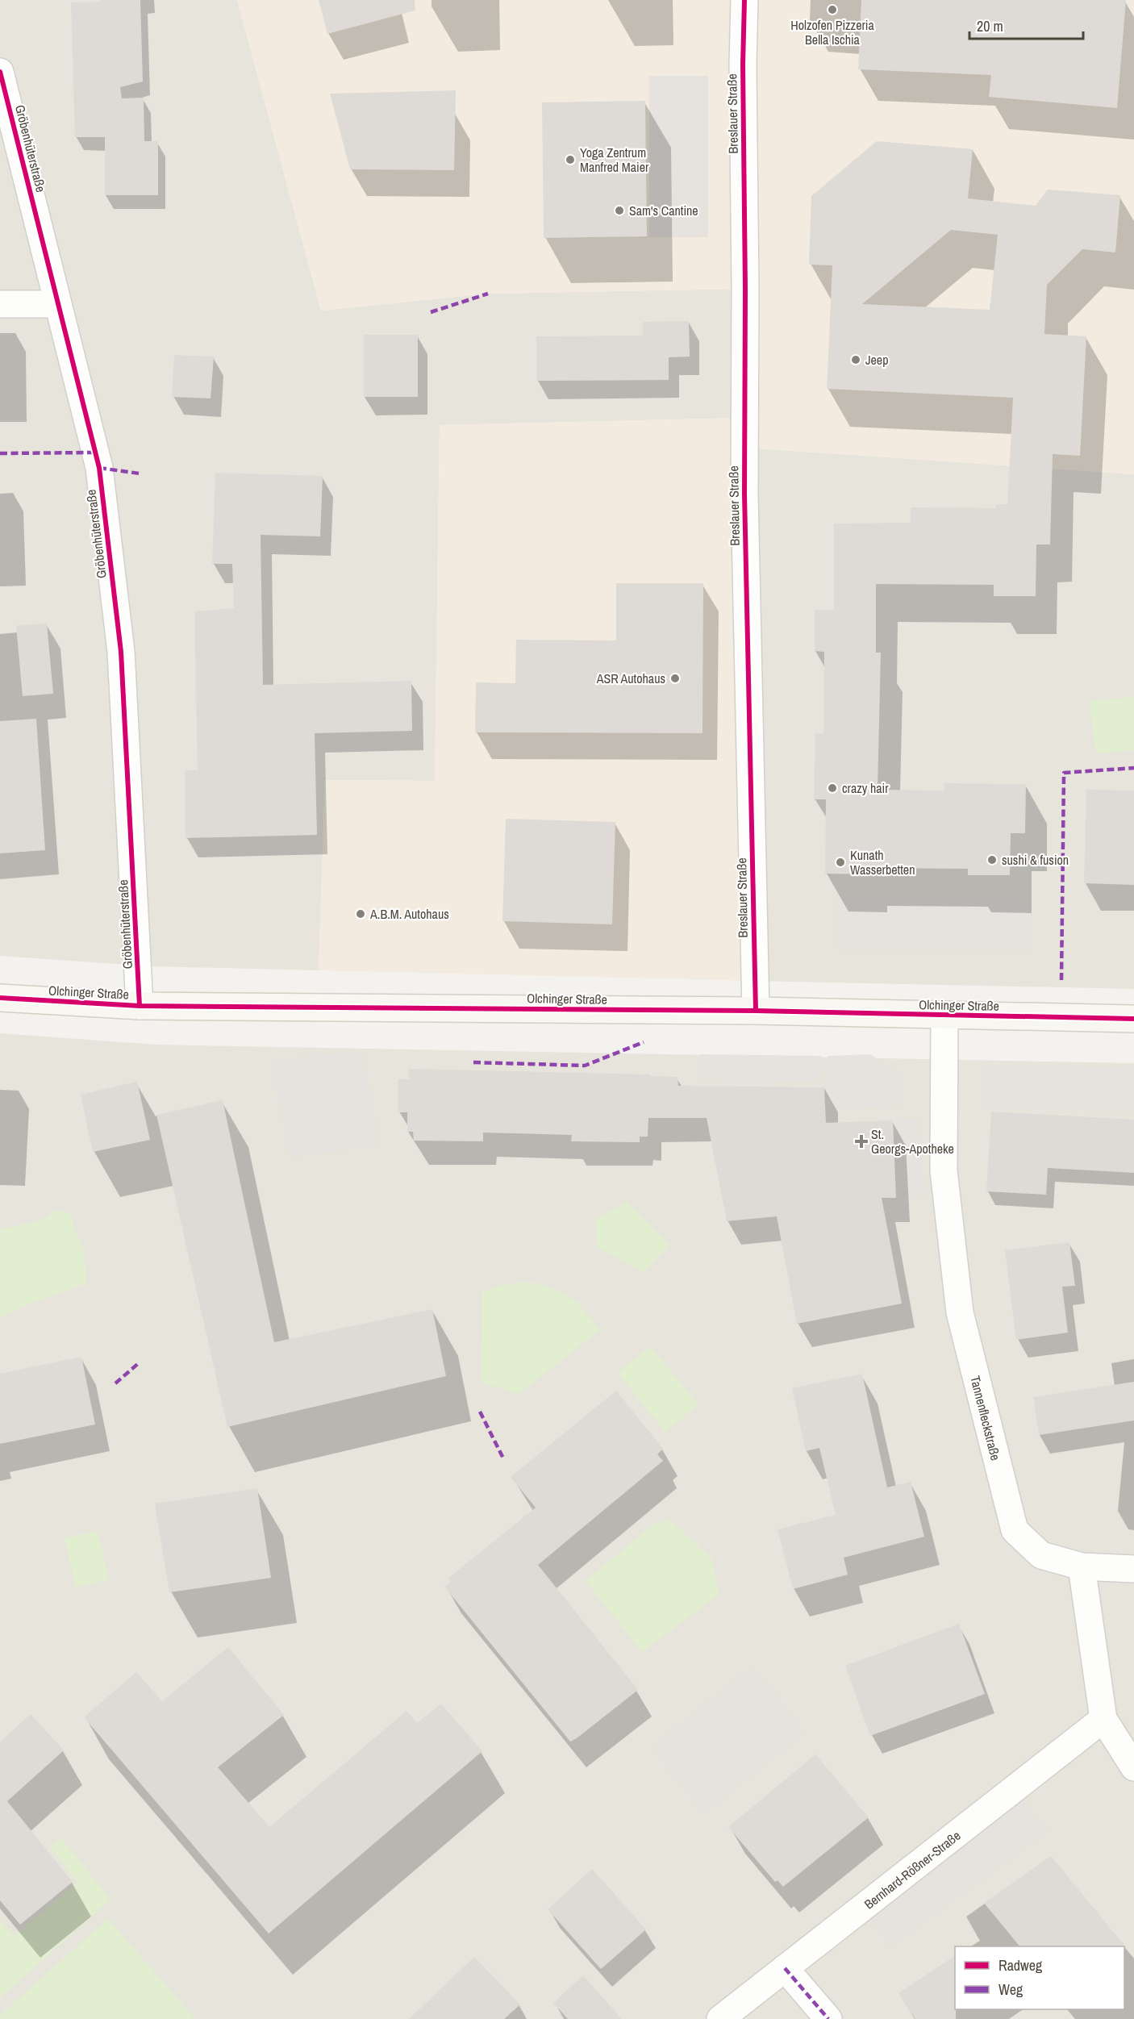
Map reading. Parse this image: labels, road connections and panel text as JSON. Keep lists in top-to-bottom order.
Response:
{
  "streets": {
    "main road": ["Olchinger Straße"],
    "street": [
      "Breslauer Straße",
      "Gröbenhüterstraße",
      "Tannenfleckstraße",
      "Bernhard-Rößner-Straße"
    ]
  },
  "crossings": [
    ["Breslauer Straße", "Olchinger Straße"],
    ["Gröbenhüterstraße", "Olchinger Straße"],
    ["Olchinger Straße", "Tannenfleckstraße"]
  ],
  "places": {
    "other": [
      "Holzofen Pizzeria Bella Ischia",
      "Yoga Zentrum Manfred Maier",
      "Sam's Cantine",
      "Jeep",
      "ASR Autohaus",
      "crazy hair",
      "sushi & fusion",
      "Kunath Wasserbetten",
      "A.B.M. Autohaus"
    ],
    "health": ["St. Georgs-Apotheke"]
  },
  "legend": ["Radweg", "Weg"],
  "scale_bar": "20 m"
}
